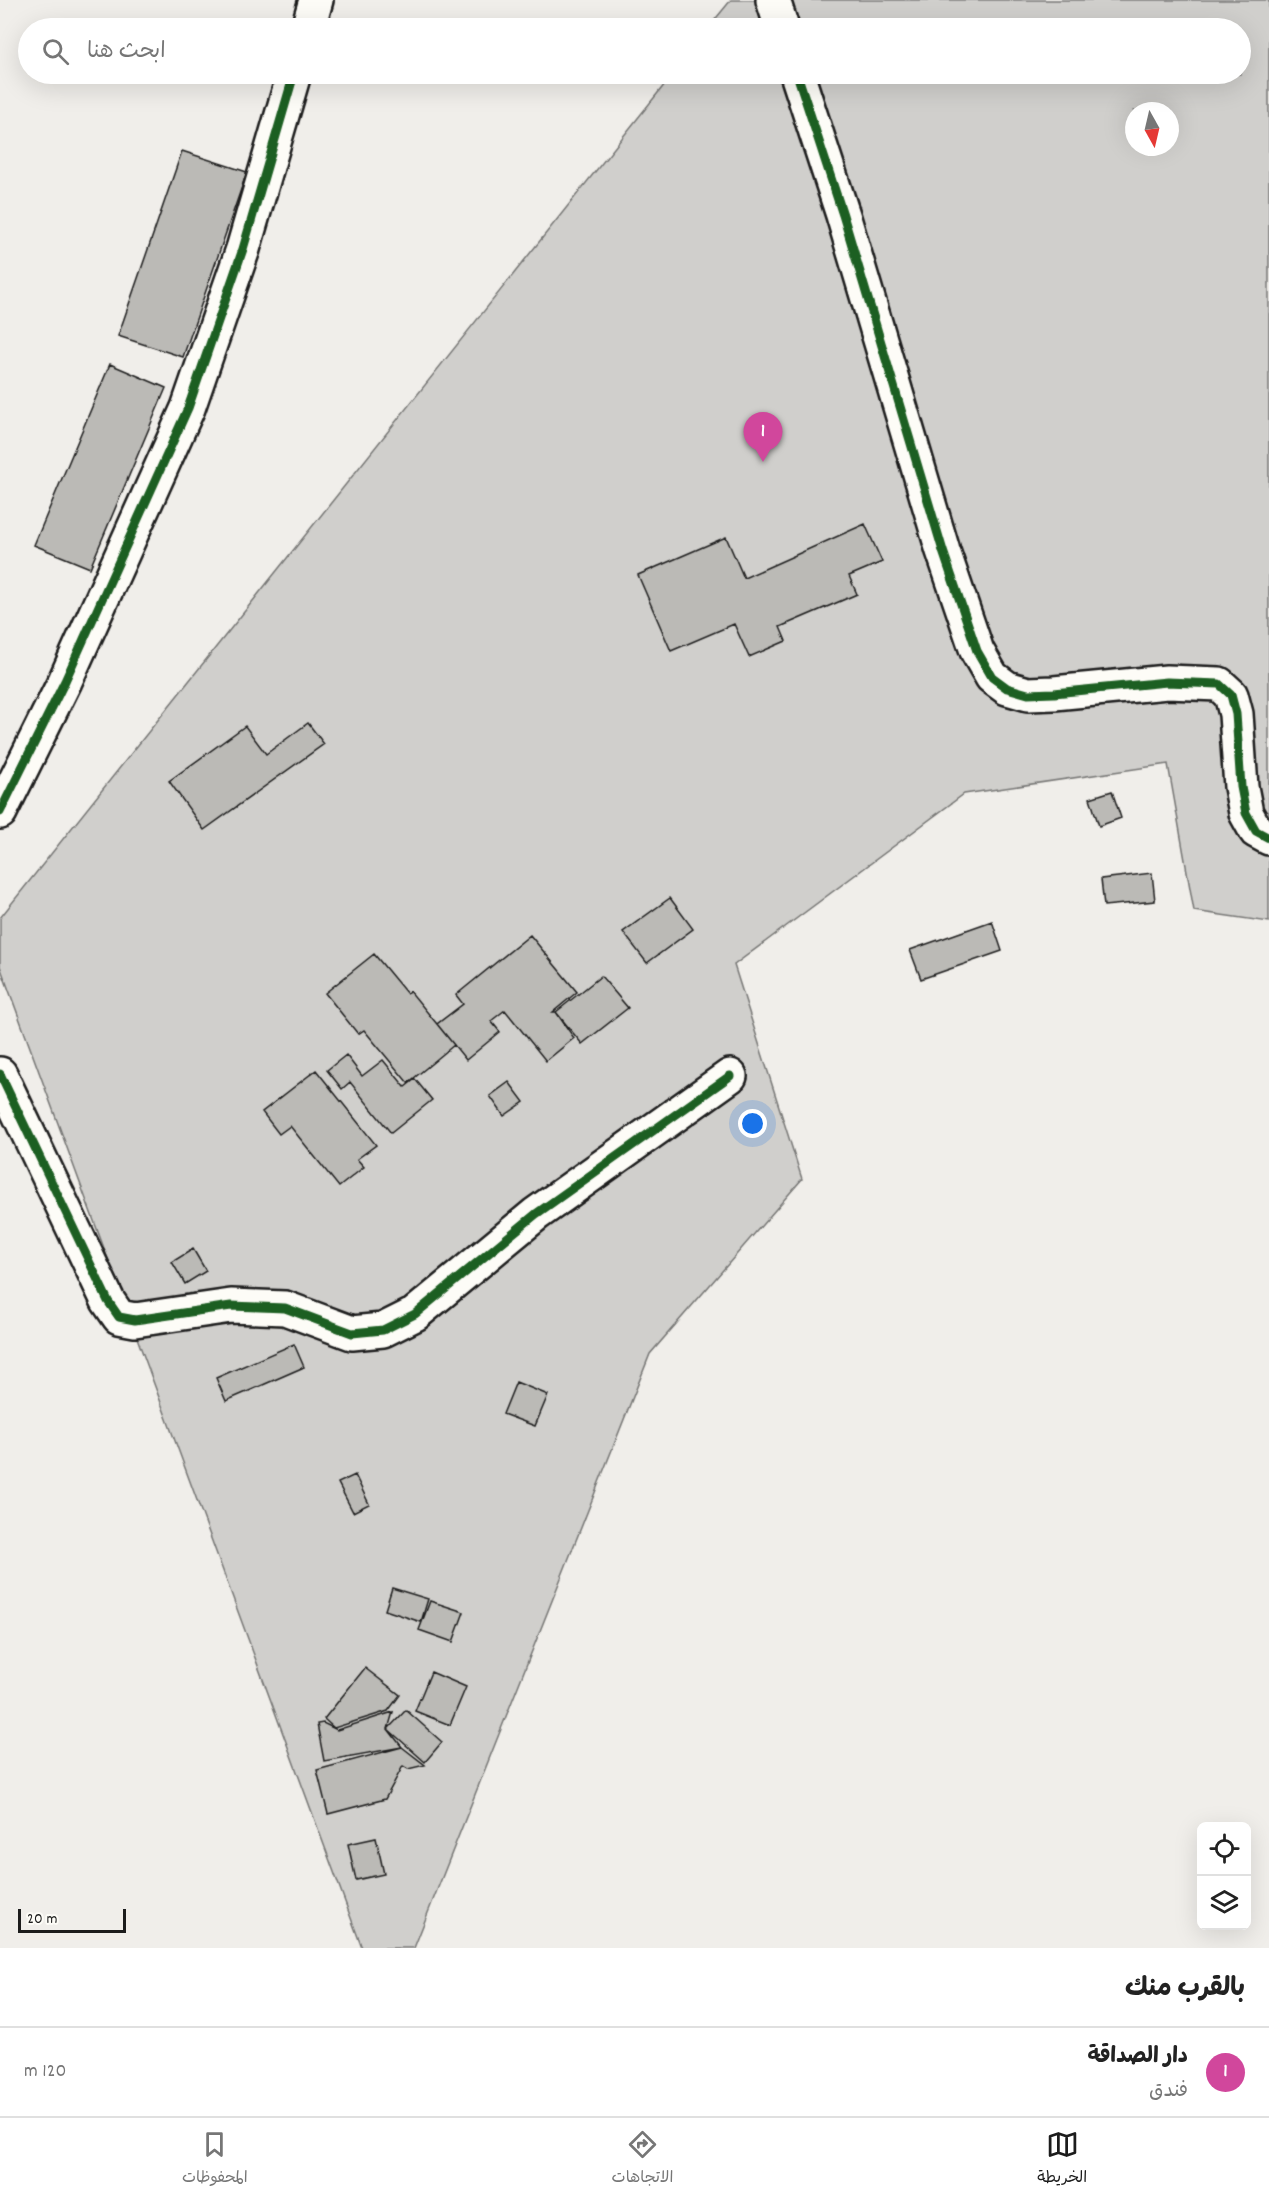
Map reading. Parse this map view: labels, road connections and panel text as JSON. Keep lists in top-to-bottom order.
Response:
{
  "scale_bar": "20 m",
  "north": "bottom",
  "page": {
    "search": "ابحث هنا",
    "pins": "1",
    "scale": "20 m",
    "heading": "بالقرب منك",
    "list": [
      {
        "mark": "1",
        "name": "دار الصداقة",
        "note": "فندق",
        "value": "120 m"
      }
    ],
    "nav": ["الخريطة", "الاتجاهات", "المحفوظات"]
  }
}
